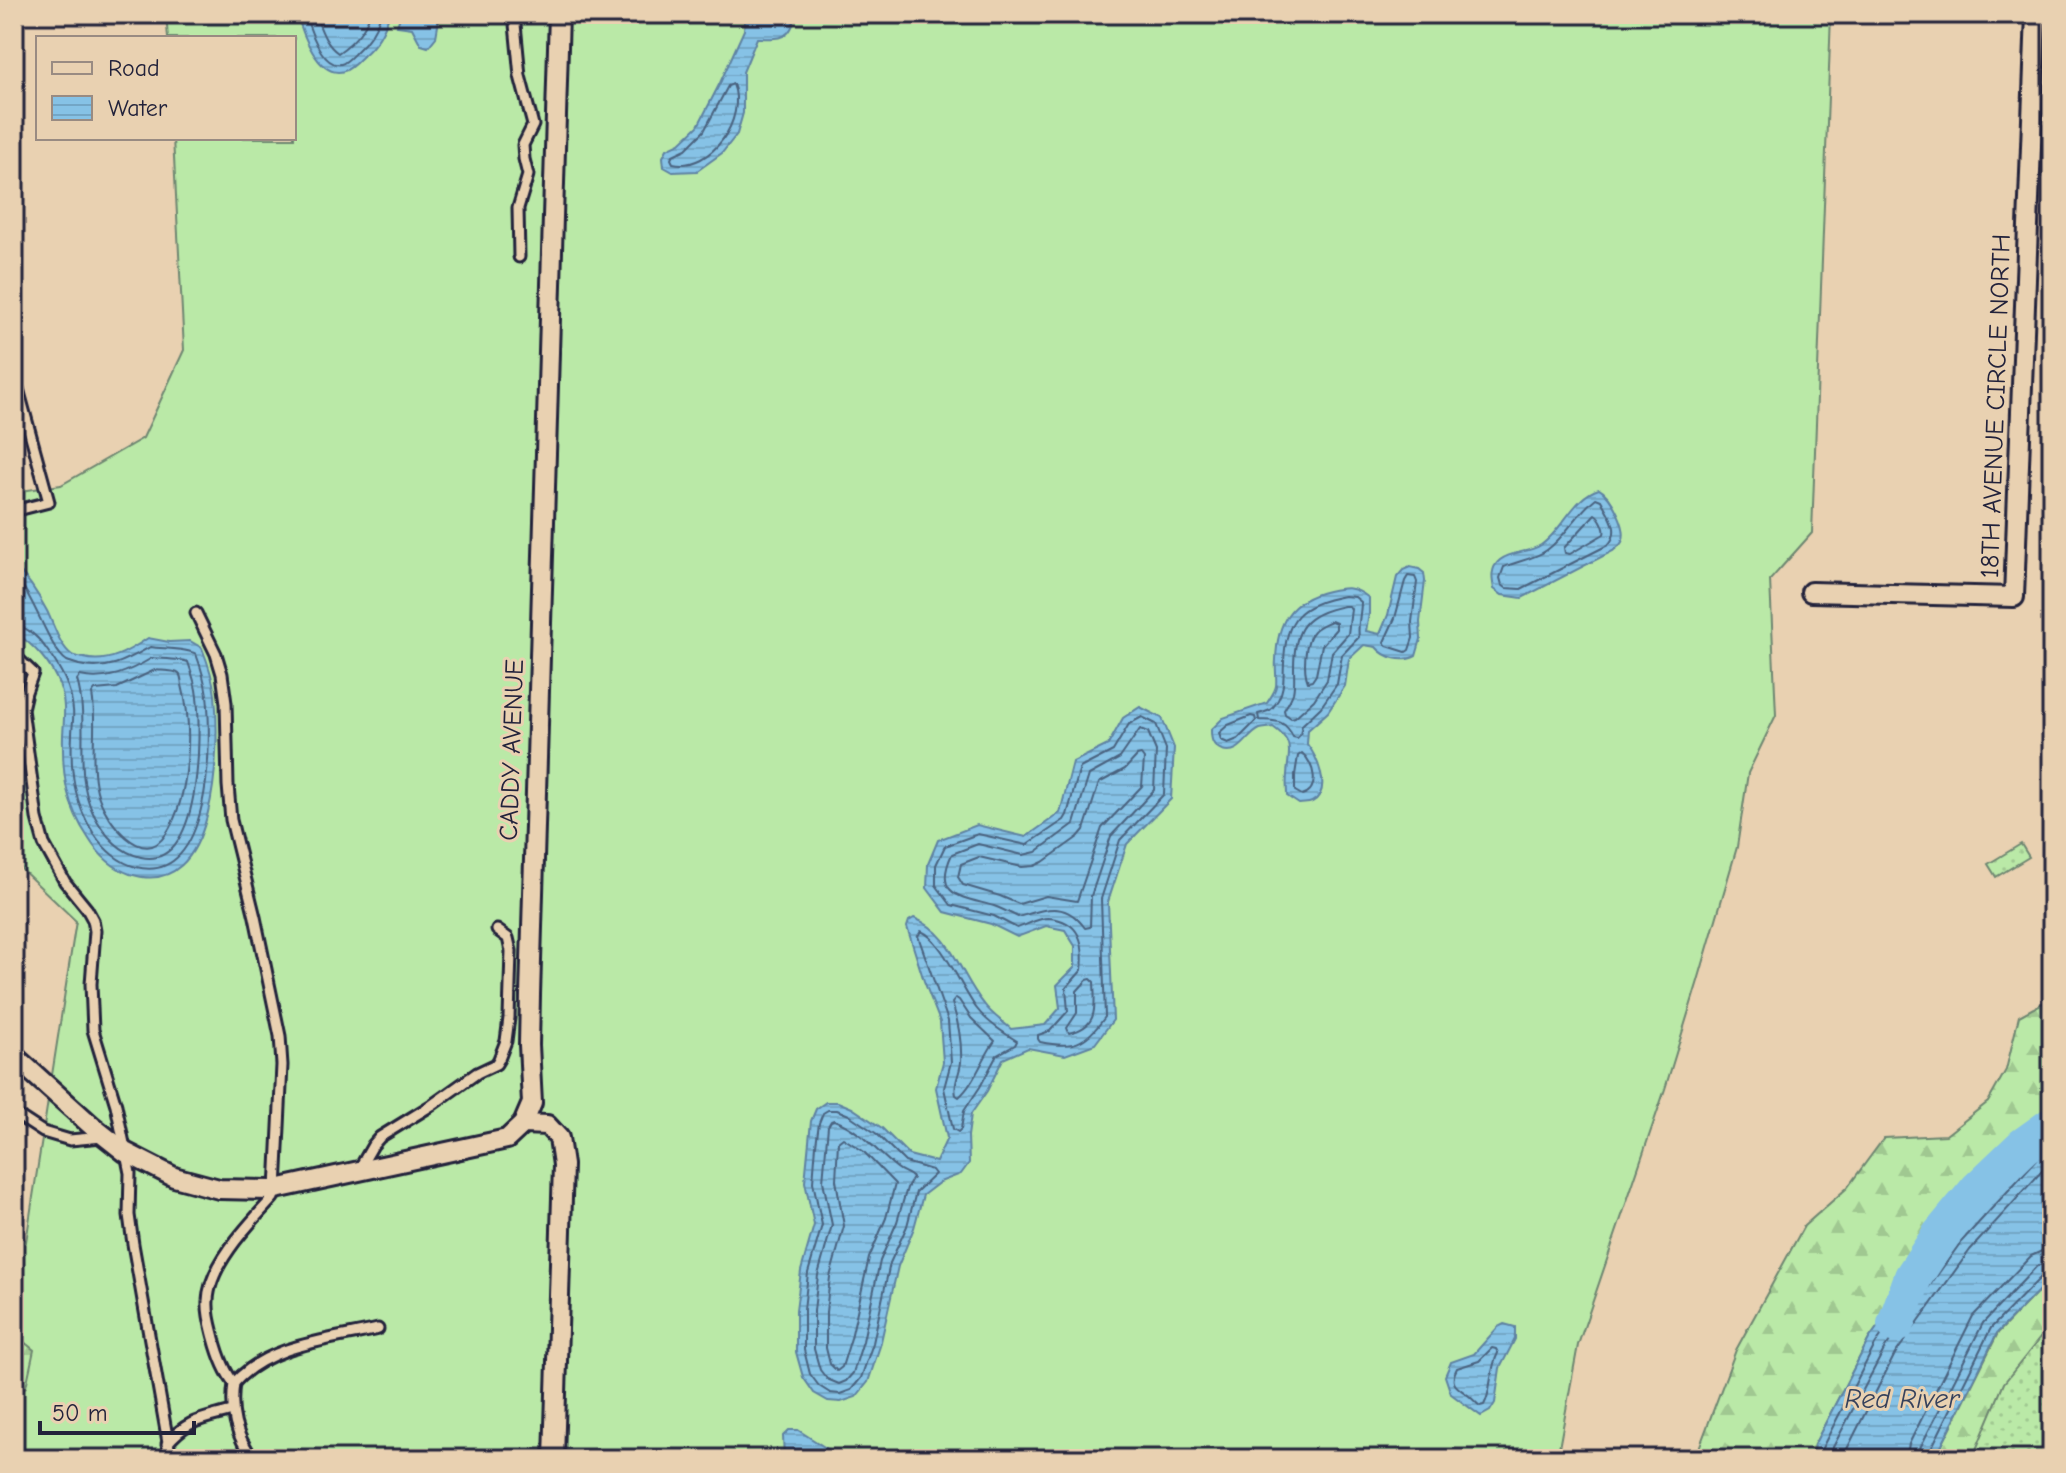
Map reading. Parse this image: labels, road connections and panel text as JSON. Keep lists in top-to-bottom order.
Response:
{
  "streets": {
    "street": ["18TH AVENUE CIRCLE NORTH", "CADDY AVENUE"]
  },
  "water": ["Red River"],
  "legend": ["Road", "Water"],
  "scale_bar": "50 m"
}
